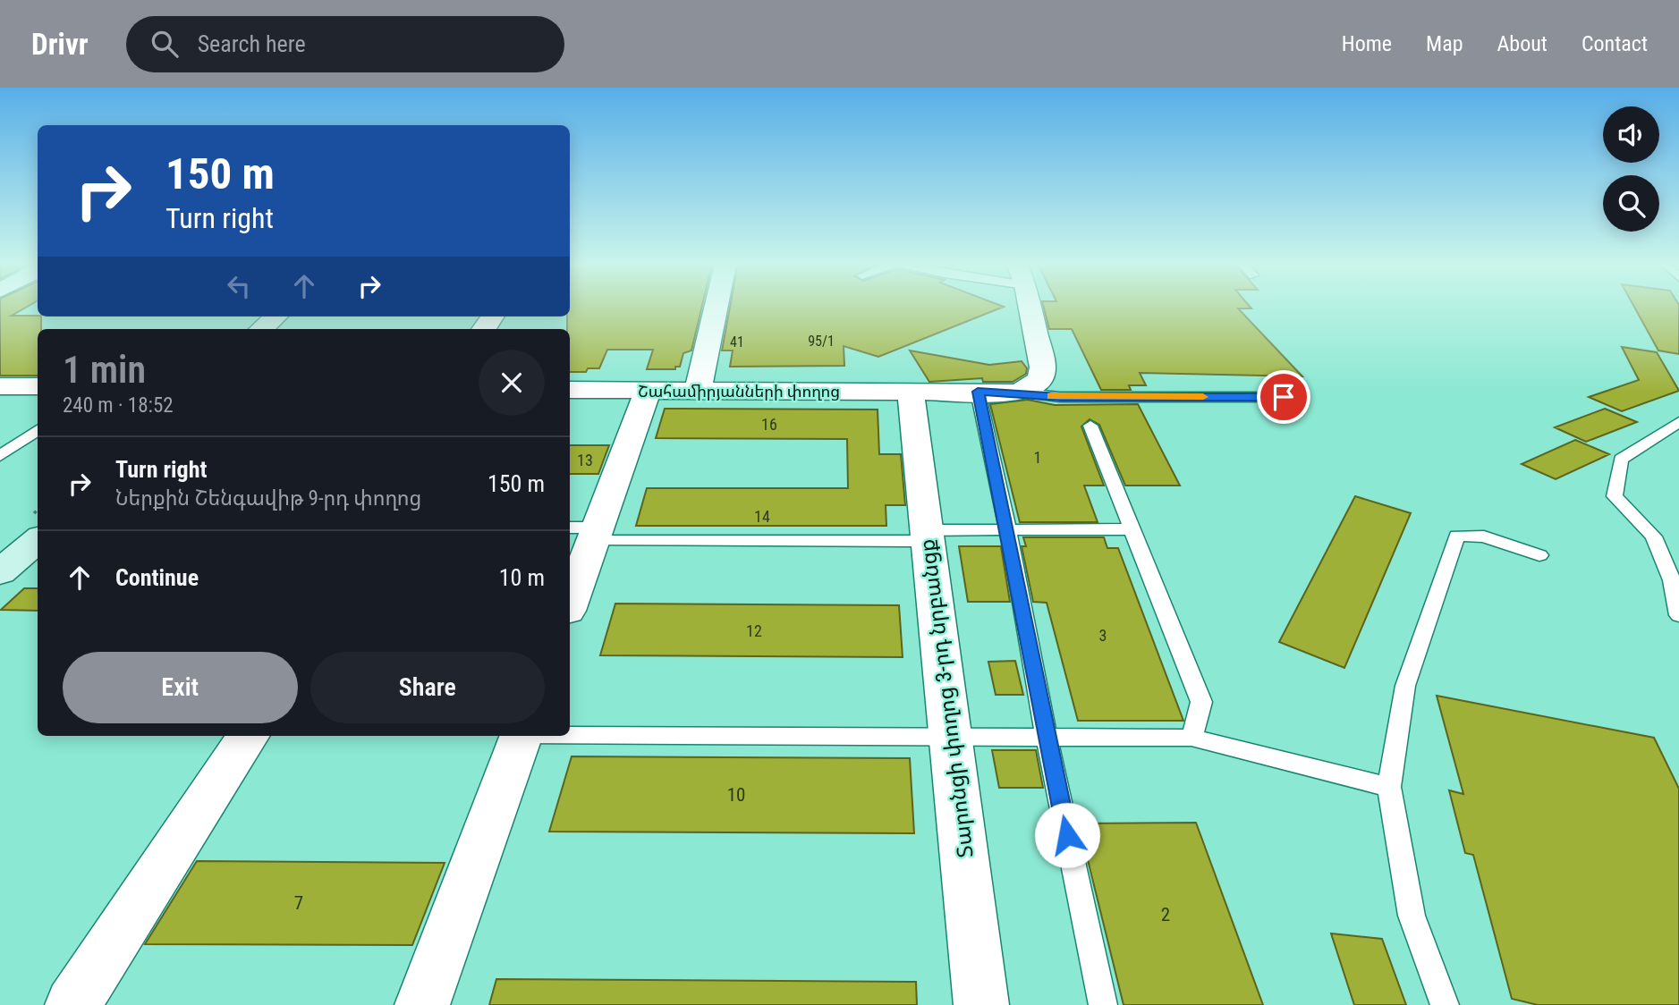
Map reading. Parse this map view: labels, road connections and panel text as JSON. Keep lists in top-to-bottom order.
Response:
{
  "streets": {
    "street": ["Շահամիրյանների փողոց", "Տարոնցի փողոց 3-րդ նրբանցք"]
  },
  "crossings": [
    ["Շահամիրյանների փողոց", "Տարոնցի փողոց 3-րդ նրբանցք"]
  ],
  "house_numbers": [
    "95/1",
    "41",
    "16",
    "1",
    "13",
    "14",
    "12",
    "3",
    "10",
    "7",
    "2"
  ],
  "page": {
    "header": "Drivr",
    "search": "Search here",
    "nav": [
      "Home",
      "Map",
      "About",
      "Contact"
    ],
    "turn": ["150 m", "Turn right"],
    "heading": ["1 min", "240 m · 18:52"],
    "list": [
      {
        "name": "Turn right",
        "note": "Ներքին Շենգավիթ 9-րդ փողոց",
        "value": "150 m"
      },
      {
        "name": "Continue",
        "value": "10 m"
      }
    ],
    "buttons": ["Exit", "Share"]
  }
}
